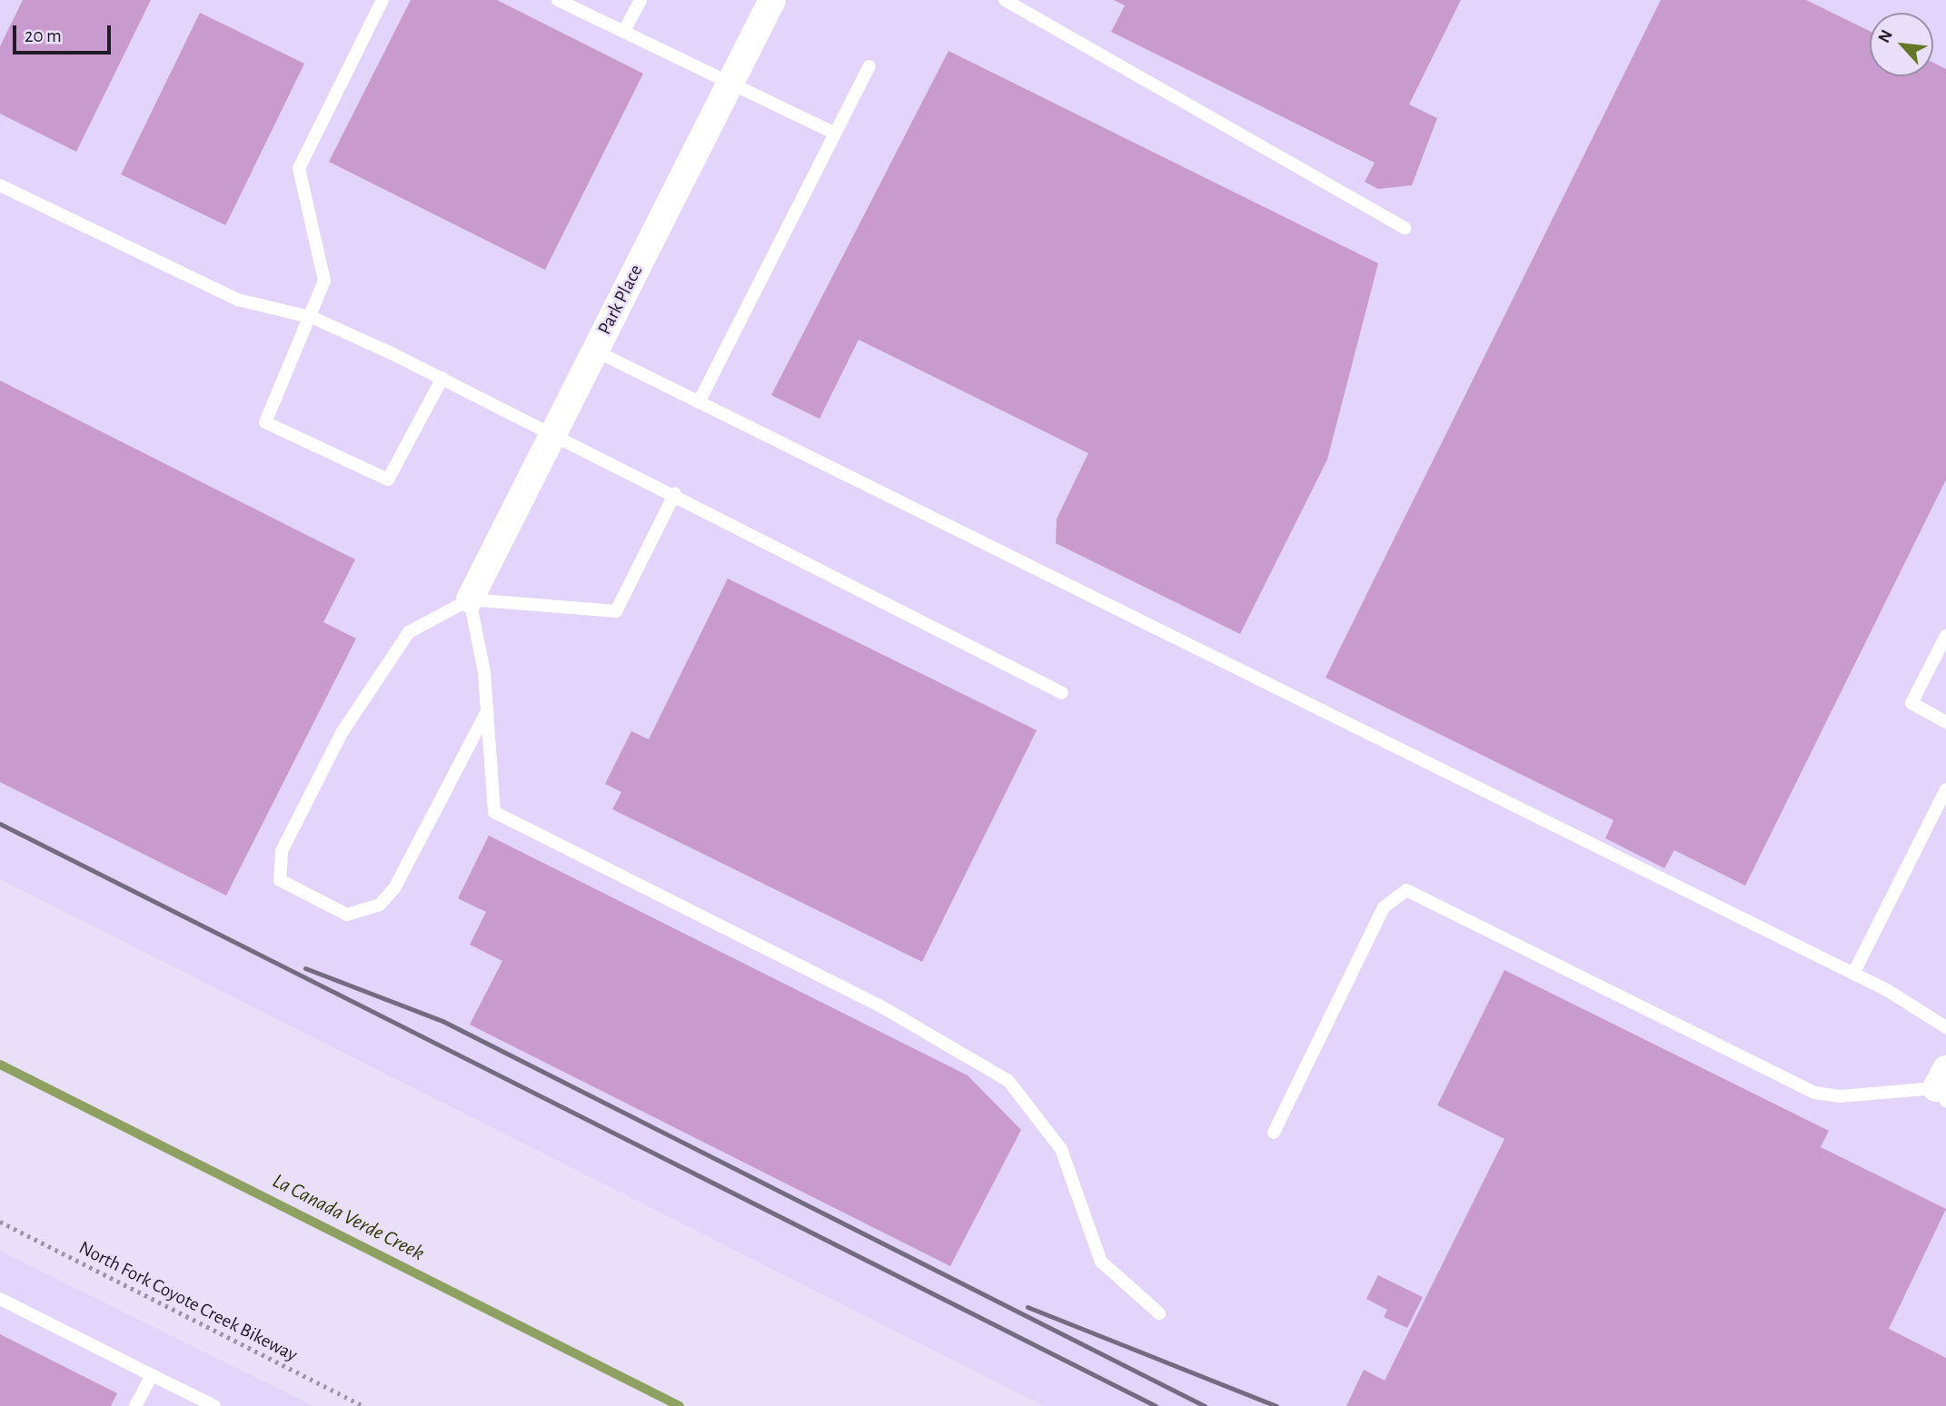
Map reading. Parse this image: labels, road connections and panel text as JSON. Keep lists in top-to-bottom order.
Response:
{
  "streets": {
    "street": ["Park Place"],
    "path": ["North Fork Coyote Creek Bikeway"]
  },
  "water": ["La Canada Verde Creek"],
  "scale_bar": "20 m",
  "north": "top left"
}
